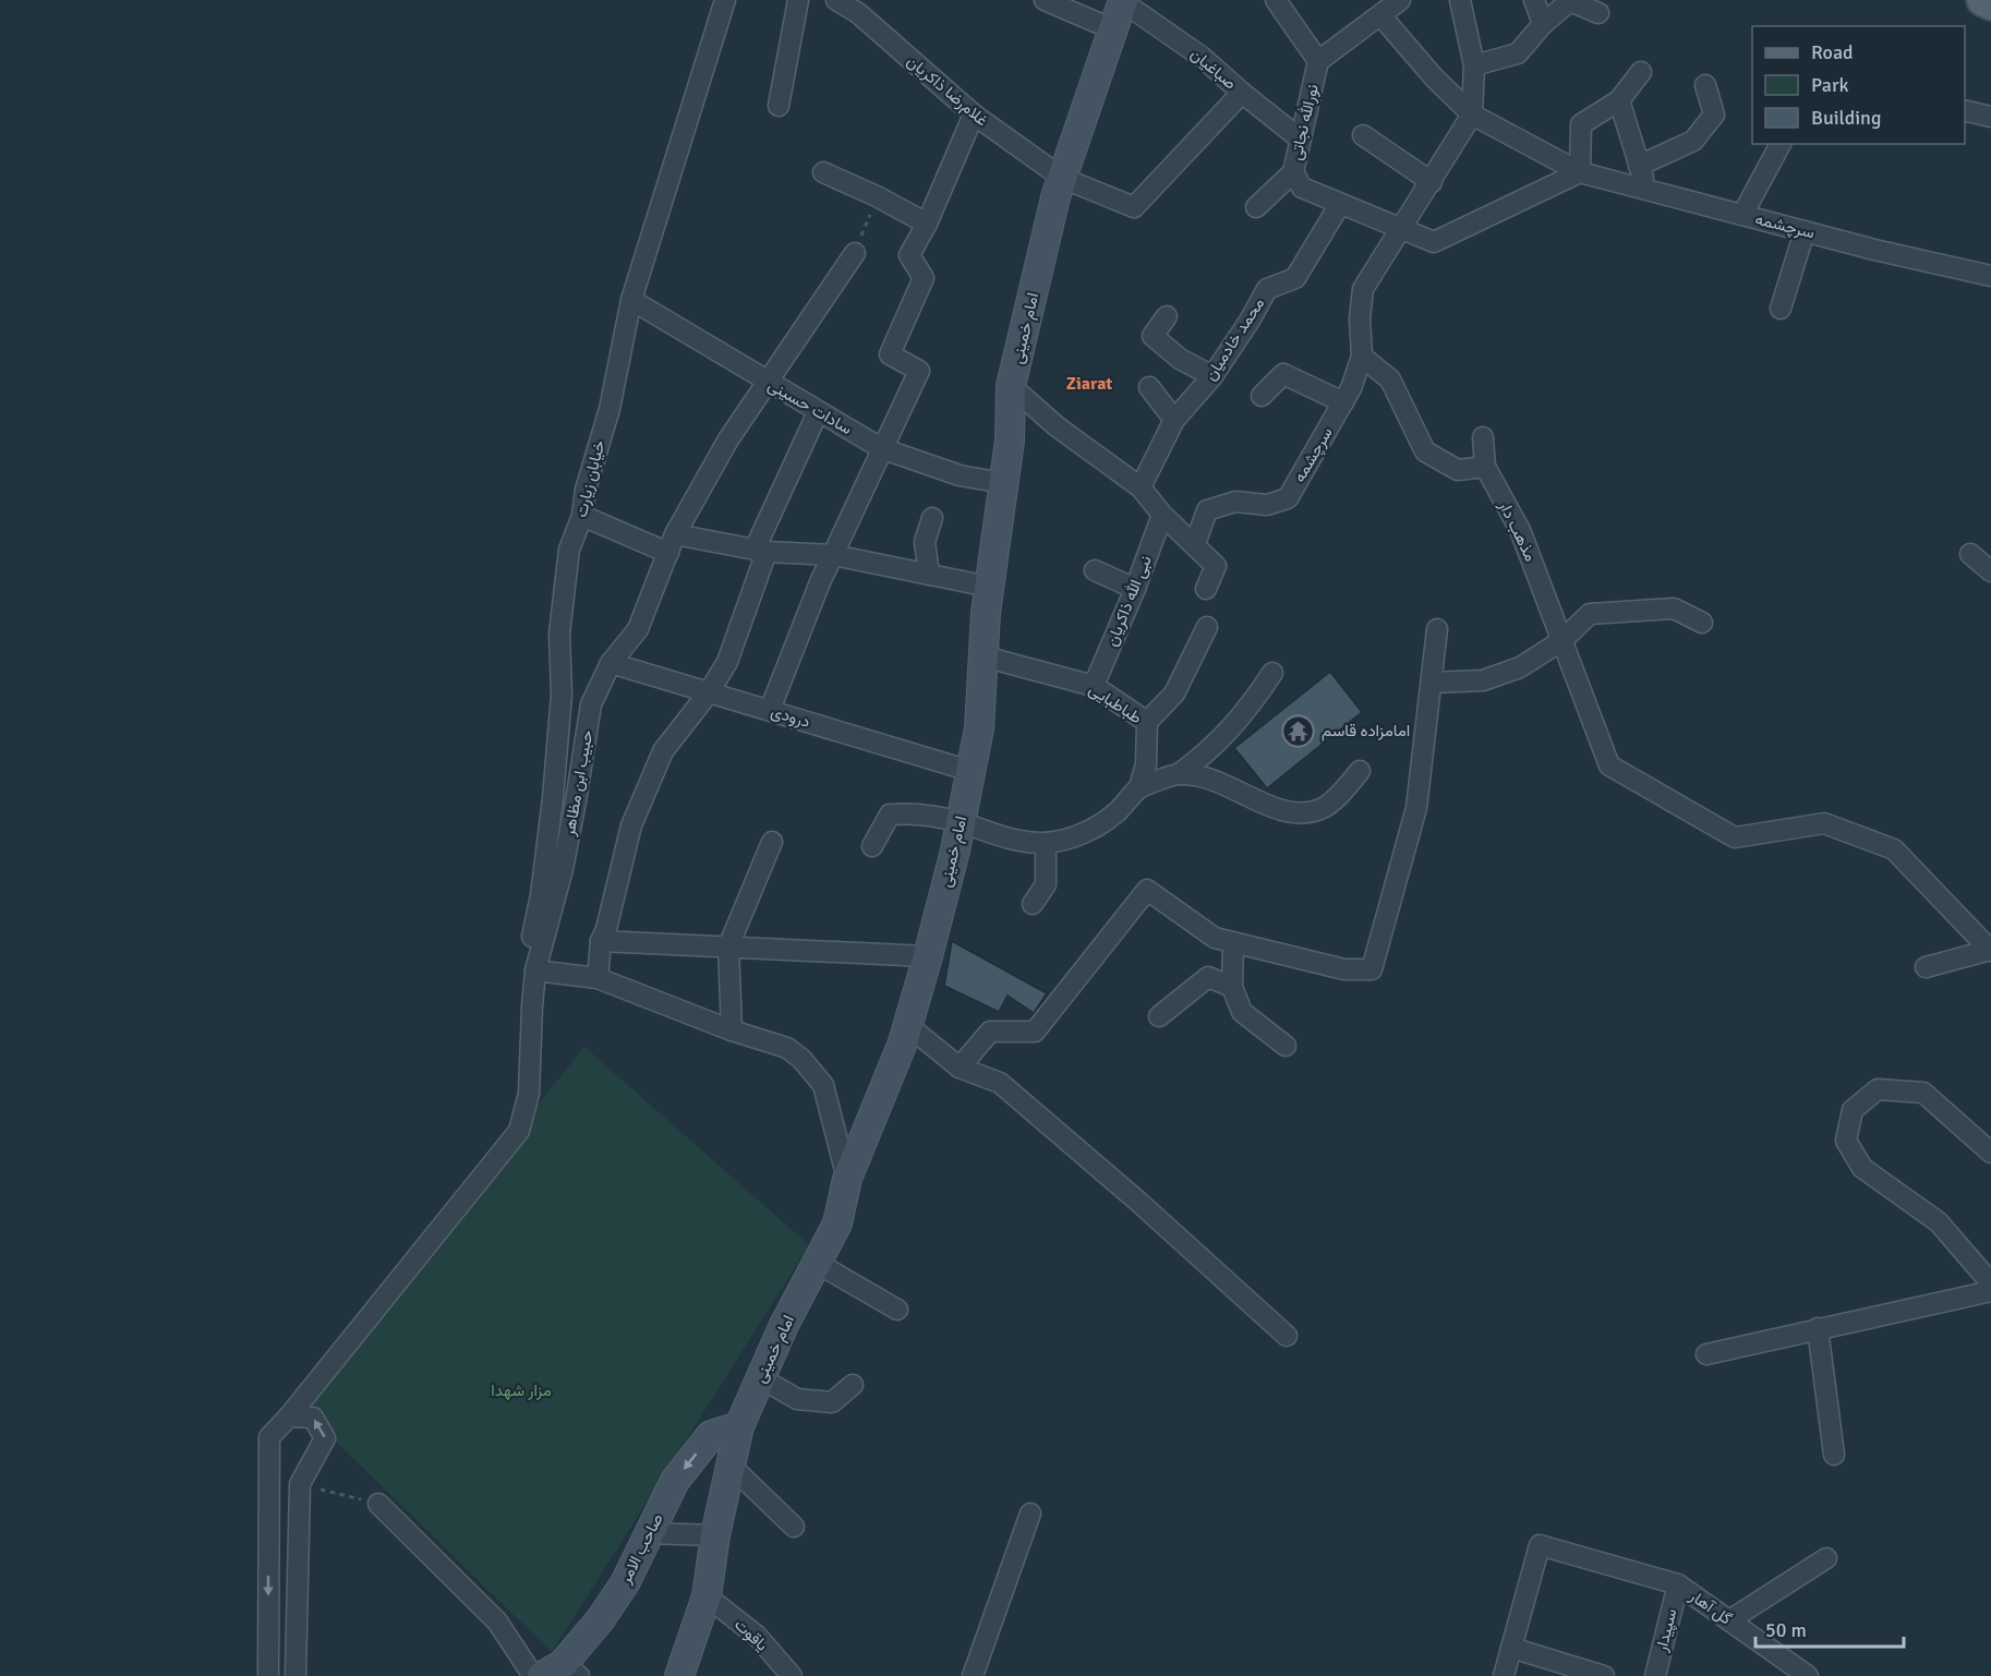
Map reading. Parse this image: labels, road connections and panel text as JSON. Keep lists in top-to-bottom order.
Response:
{
  "streets": {
    "street": [
      "صباغیان",
      "غلام‌رضا ذاکریان",
      "نورالله نجاتی",
      "سرچشمه",
      "امام خمینی",
      "محمد خادمیان",
      "سادات حسینی",
      "خیابان زیارت",
      "مذهب دار",
      "نبی الله ذاکریان",
      "طباطبایی",
      "درودی",
      "حبیب ابن مظاهر",
      "صاحب الامر",
      "گل آهار",
      "سپیدار",
      "یاقوت"
    ]
  },
  "crossings": [
    ["صباغیان", "غلام‌رضا ذاکریان"],
    ["صباغیان", "نورالله نجاتی"],
    ["صباغیان", "امام خمینی"],
    ["غلام‌رضا ذاکریان", "امام خمینی"],
    ["نورالله نجاتی", "سرچشمه"],
    ["نورالله نجاتی", "محمد خادمیان"],
    ["امام خمینی", "سادات حسینی"],
    ["امام خمینی", "طباطبایی"],
    ["امام خمینی", "درودی"],
    ["امام خمینی", "صاحب الامر"],
    ["امام خمینی", "یاقوت"],
    ["سادات حسینی", "خیابان زیارت"],
    ["سادات حسینی", "حبیب ابن مظاهر"],
    ["خیابان زیارت", "حبیب ابن مظاهر"],
    ["نبی الله ذاکریان", "طباطبایی"],
    ["درودی", "حبیب ابن مظاهر"],
    ["گل آهار", "سپیدار"]
  ],
  "one_way": ["صاحب الامر"],
  "districts": ["Ziarat"],
  "parks": ["مزار شهدا"],
  "places": {
    "temple": ["امامزاده قاسم"]
  },
  "legend": ["Road", "Park", "Building"],
  "scale_bar": "50 m"
}
